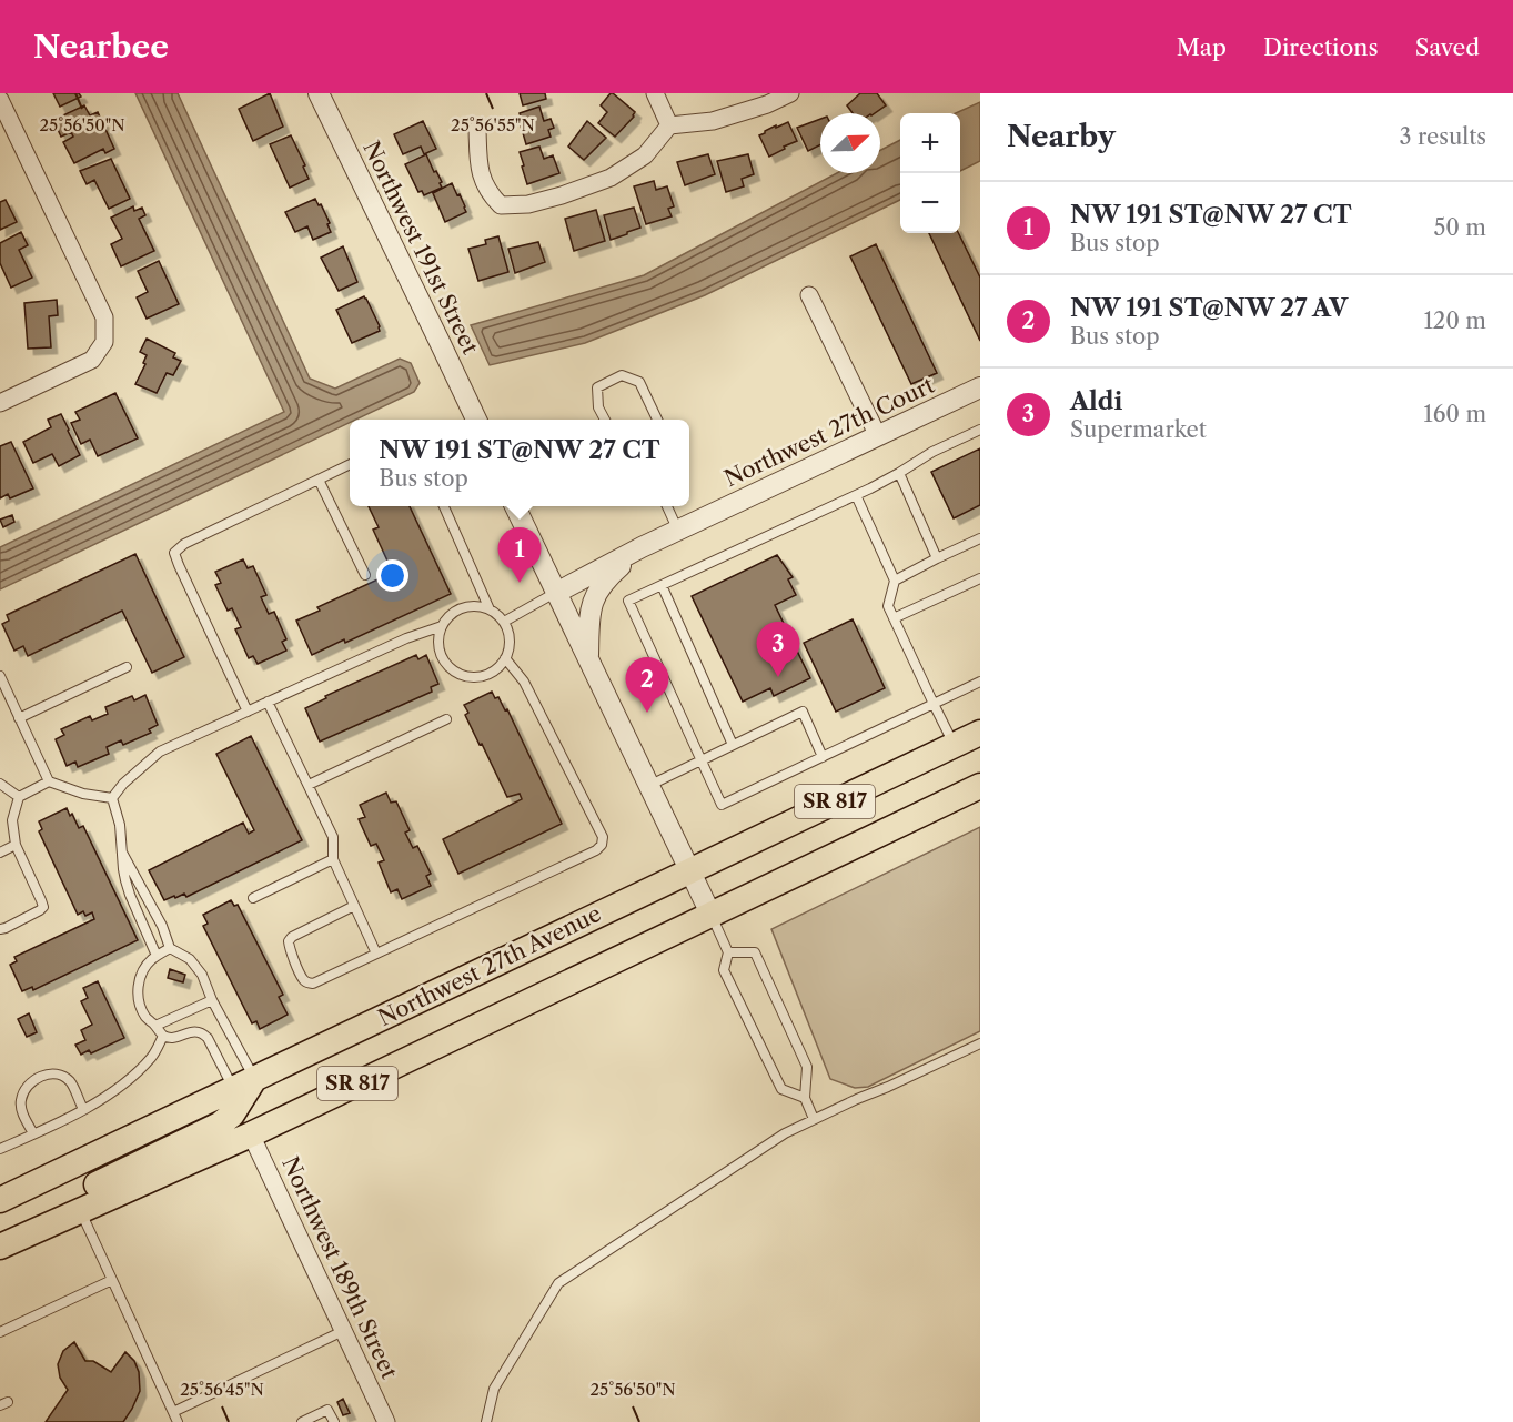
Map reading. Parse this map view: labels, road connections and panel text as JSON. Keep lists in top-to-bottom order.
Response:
{
  "streets": {
    "main road": ["SR 817", "Northwest 27th Avenue"],
    "street": ["Northwest 191st Street", "Northwest 27th Court", "Northwest 189th Street"]
  },
  "crossings": [
    ["SR 817", "Northwest 189th Street"]
  ],
  "north": "top right",
  "page": {
    "header": "Nearbee",
    "nav": ["Map", "Directions", "Saved"],
    "heading": ["Nearby", "3 results"],
    "map_buttons": ["+", "−"],
    "list": [
      {
        "mark": "1",
        "name": "NW 191 ST@NW 27 CT",
        "note": "Bus stop",
        "value": "50 m"
      },
      {
        "mark": "2",
        "name": "NW 191 ST@NW 27 AV",
        "note": "Bus stop",
        "value": "120 m"
      },
      {
        "mark": "3",
        "name": "Aldi",
        "note": "Supermarket",
        "value": "160 m"
      }
    ],
    "popup": ["NW 191 ST@NW 27 CT", "Bus stop"],
    "pins": ["1", "3", "2"]
  },
  "coordinates": ["25°56'50\"N", "25°56'55\"N", "25°56'45\"N"]
}
